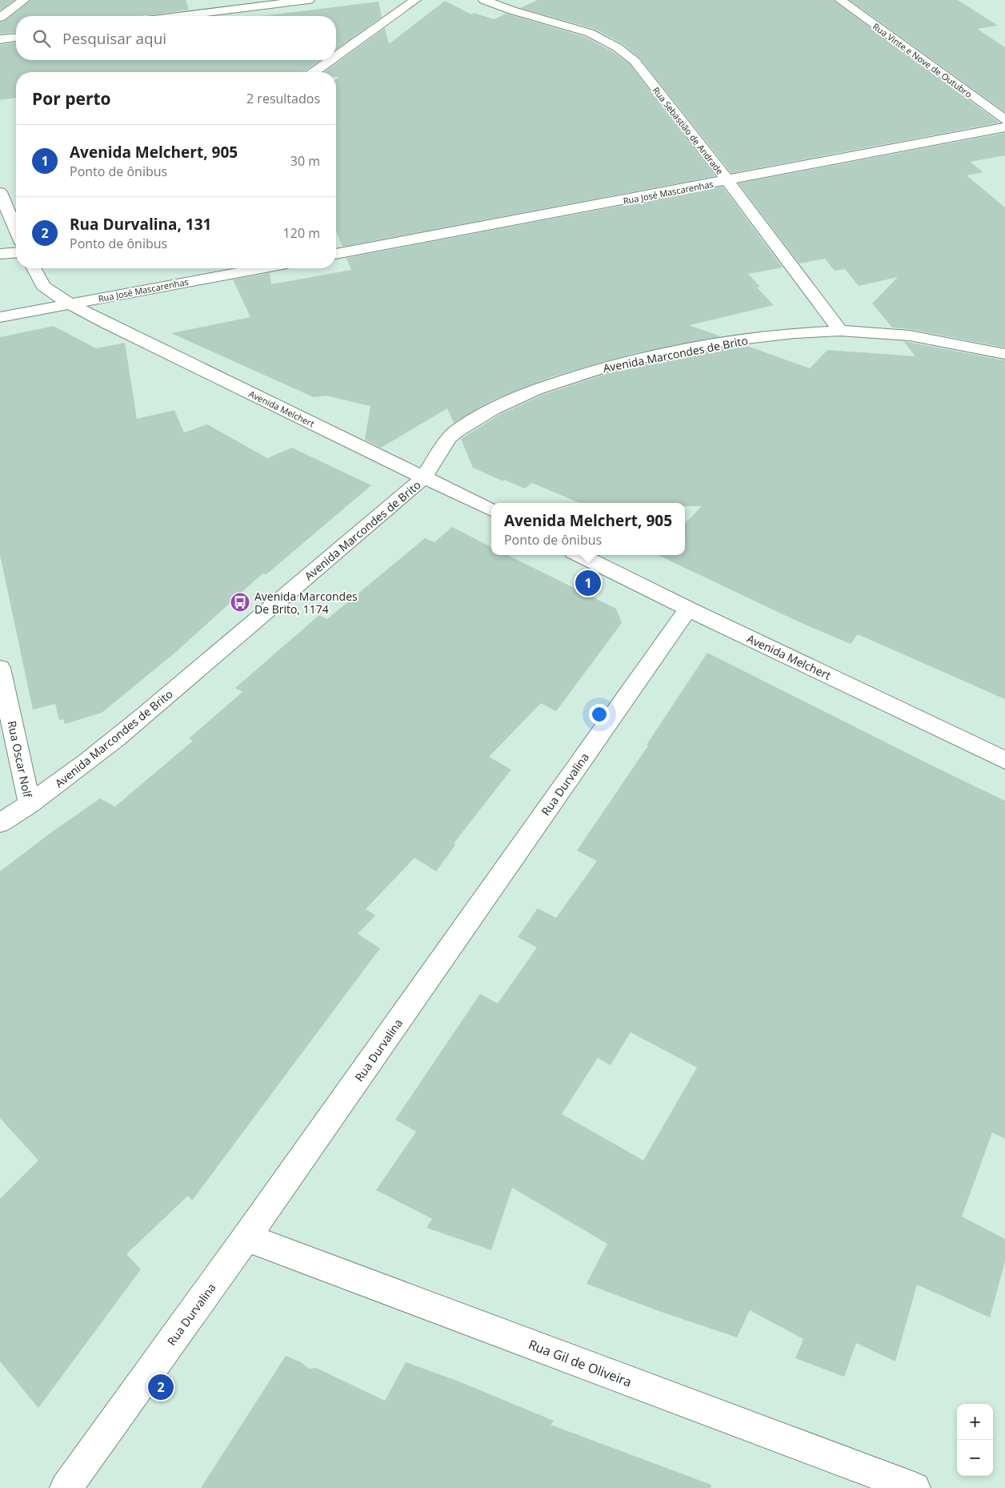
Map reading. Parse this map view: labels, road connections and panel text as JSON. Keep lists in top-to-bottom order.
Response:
{
  "streets": {
    "street": [
      "Rua Vinte e Nove de Outubro",
      "Rua Sebastião de Andrade",
      "Rua José Mascarenhas",
      "Avenida Marcondes de Brito",
      "Avenida Melchert",
      "Rua Oscar Nolf",
      "Rua Durvalina",
      "Rua Gil de Oliveira"
    ]
  },
  "crossings": [
    ["Rua Sebastião de Andrade", "Rua José Mascarenhas"],
    ["Rua Sebastião de Andrade", "Avenida Marcondes de Brito"],
    ["Rua José Mascarenhas", "Avenida Melchert"],
    ["Avenida Marcondes de Brito", "Avenida Melchert"],
    ["Avenida Marcondes de Brito", "Rua Oscar Nolf"],
    ["Avenida Melchert", "Rua Durvalina"],
    ["Rua Durvalina", "Rua Gil de Oliveira"]
  ],
  "places": {
    "bus stop": ["Avenida Marcondes De Brito, 1174"]
  },
  "page": {
    "search": "Pesquisar aqui",
    "heading": ["Por perto", "2 resultados"],
    "list": [
      {
        "mark": "1",
        "name": "Avenida Melchert, 905",
        "note": "Ponto de ônibus",
        "value": "30 m"
      },
      {
        "mark": "2",
        "name": "Rua Durvalina, 131",
        "note": "Ponto de ônibus",
        "value": "120 m"
      }
    ],
    "popup": ["Avenida Melchert, 905", "Ponto de ônibus"],
    "pins": ["1", "2"],
    "map_buttons": ["+", "−"]
  }
}
